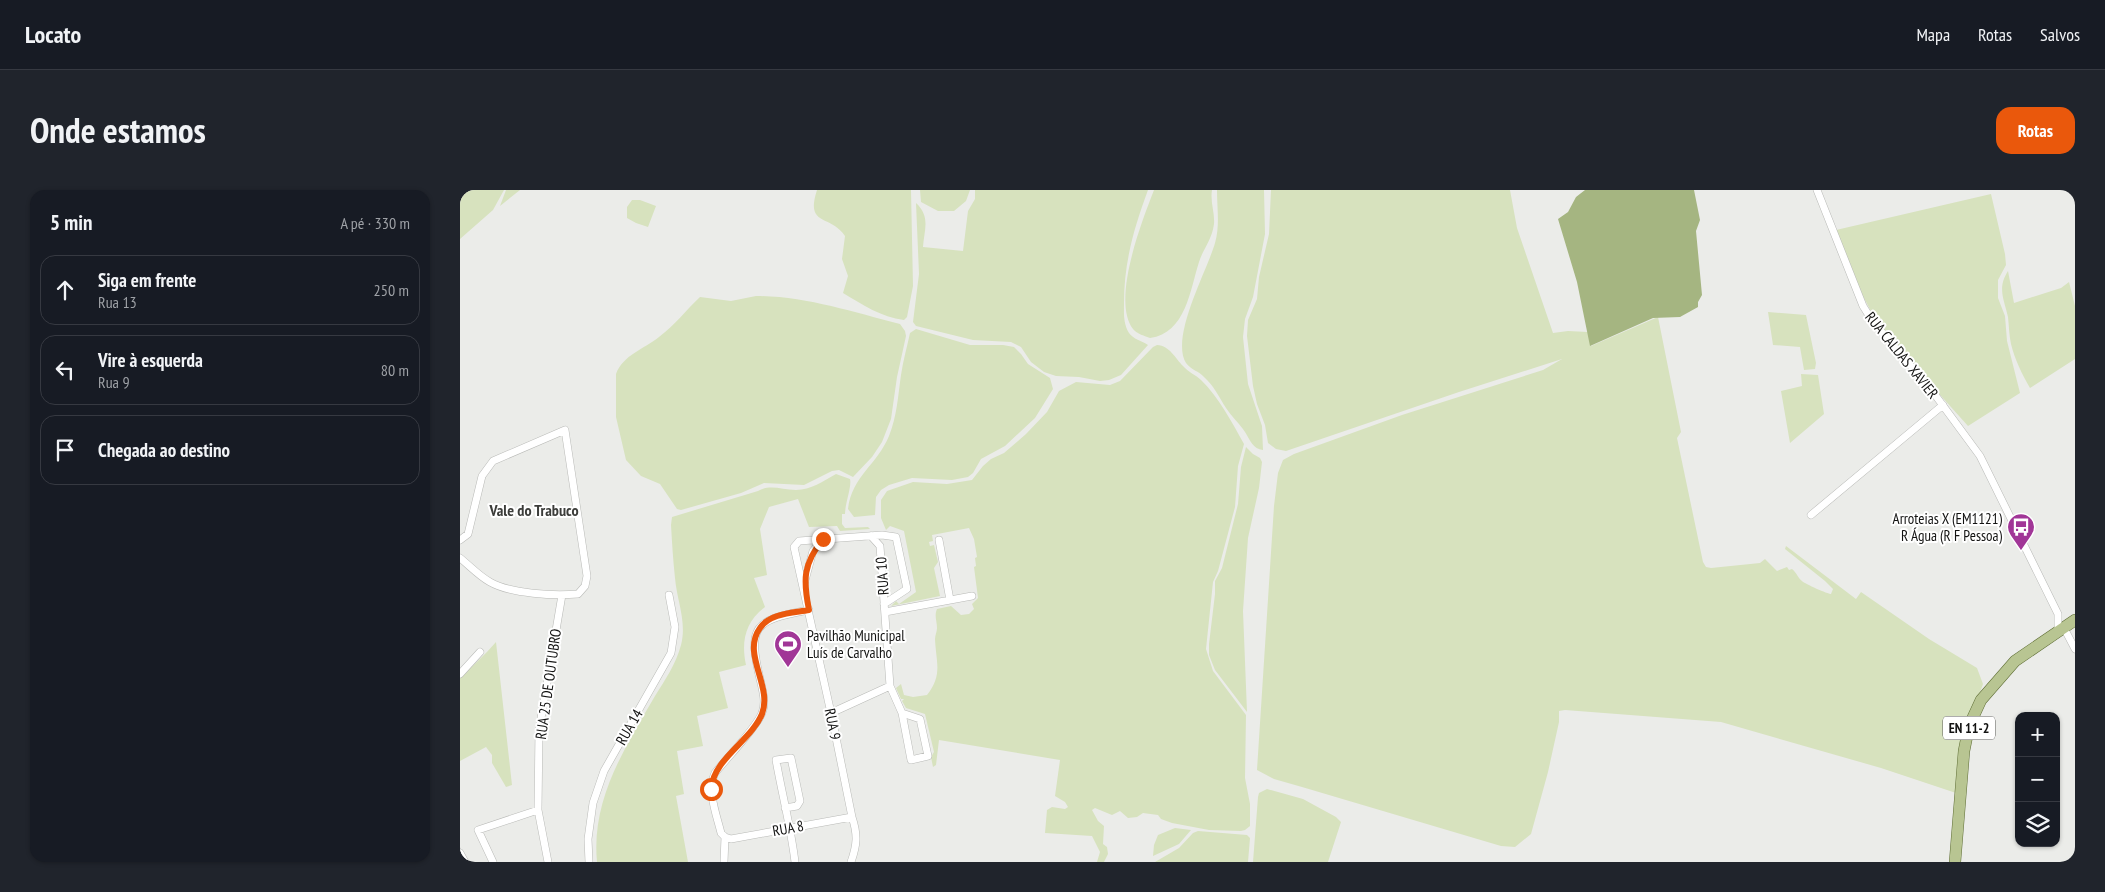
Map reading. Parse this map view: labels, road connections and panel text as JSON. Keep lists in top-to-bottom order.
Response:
{
  "streets": {
    "main road": ["EN 11-2"],
    "street": [
      "RUA CALDAS XAVIER",
      "RUA 10",
      "RUA 25 DE OUTUBRO",
      "RUA 9",
      "RUA 14",
      "RUA 8"
    ]
  },
  "crossings": [
    ["RUA 9", "RUA 8"]
  ],
  "districts": ["Vale do Trabuco"],
  "places": {
    "bus stop": ["Arroteias X (EM1121) R Água (R F Pessoa)"],
    "sports": ["Pavilhão Municipal Luís de Carvalho"]
  },
  "page": {
    "header": "Locato",
    "nav": ["Mapa", "Rotas", "Salvos"],
    "title": "Onde estamos",
    "buttons": "Rotas",
    "heading": ["5 min", "A pé · 330 m"],
    "list": [
      ["Siga em frente", "Rua 13", "250 m"],
      ["Vire à esquerda", "Rua 9", "80 m"],
      "Chegada ao destino"
    ],
    "map_buttons": ["+", "−"]
  }
}
